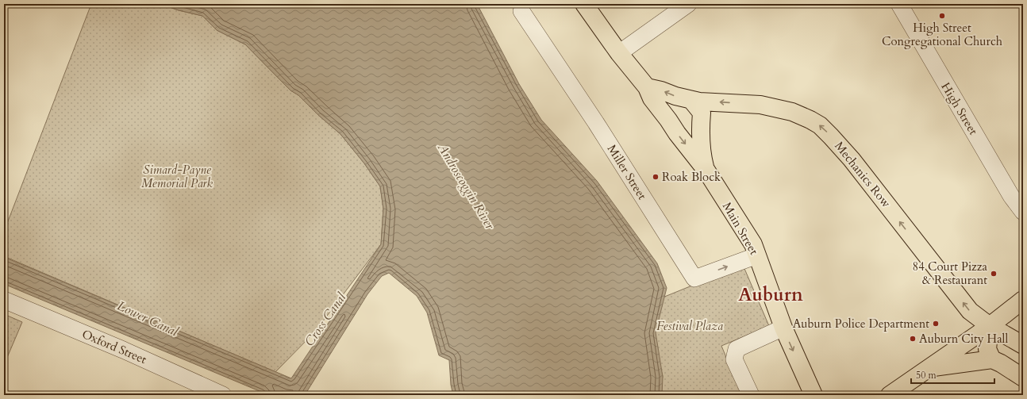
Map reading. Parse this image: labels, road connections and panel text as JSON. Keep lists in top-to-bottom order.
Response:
{
  "streets": {
    "main road": ["Mechanics Row", "Main Street"],
    "street": ["High Street", "Miller Street", "Oxford Street"]
  },
  "crossings": [
    ["Miller Street", "Main Street"],
    ["Mechanics Row", "Main Street"]
  ],
  "one_way": ["Miller Street", "Mechanics Row"],
  "districts": ["Auburn"],
  "water": ["Androscoggin River", "Lower Canal", "Cross Canal"],
  "parks": ["Simard-Payne Memorial Park", "Festival Plaza"],
  "places": [
    "High Street Congregational Church",
    "Roak Block",
    "84 Court Pizza & Restaurant",
    "Auburn Police Department",
    "Auburn City Hall"
  ],
  "scale_bar": "50 m"
}
